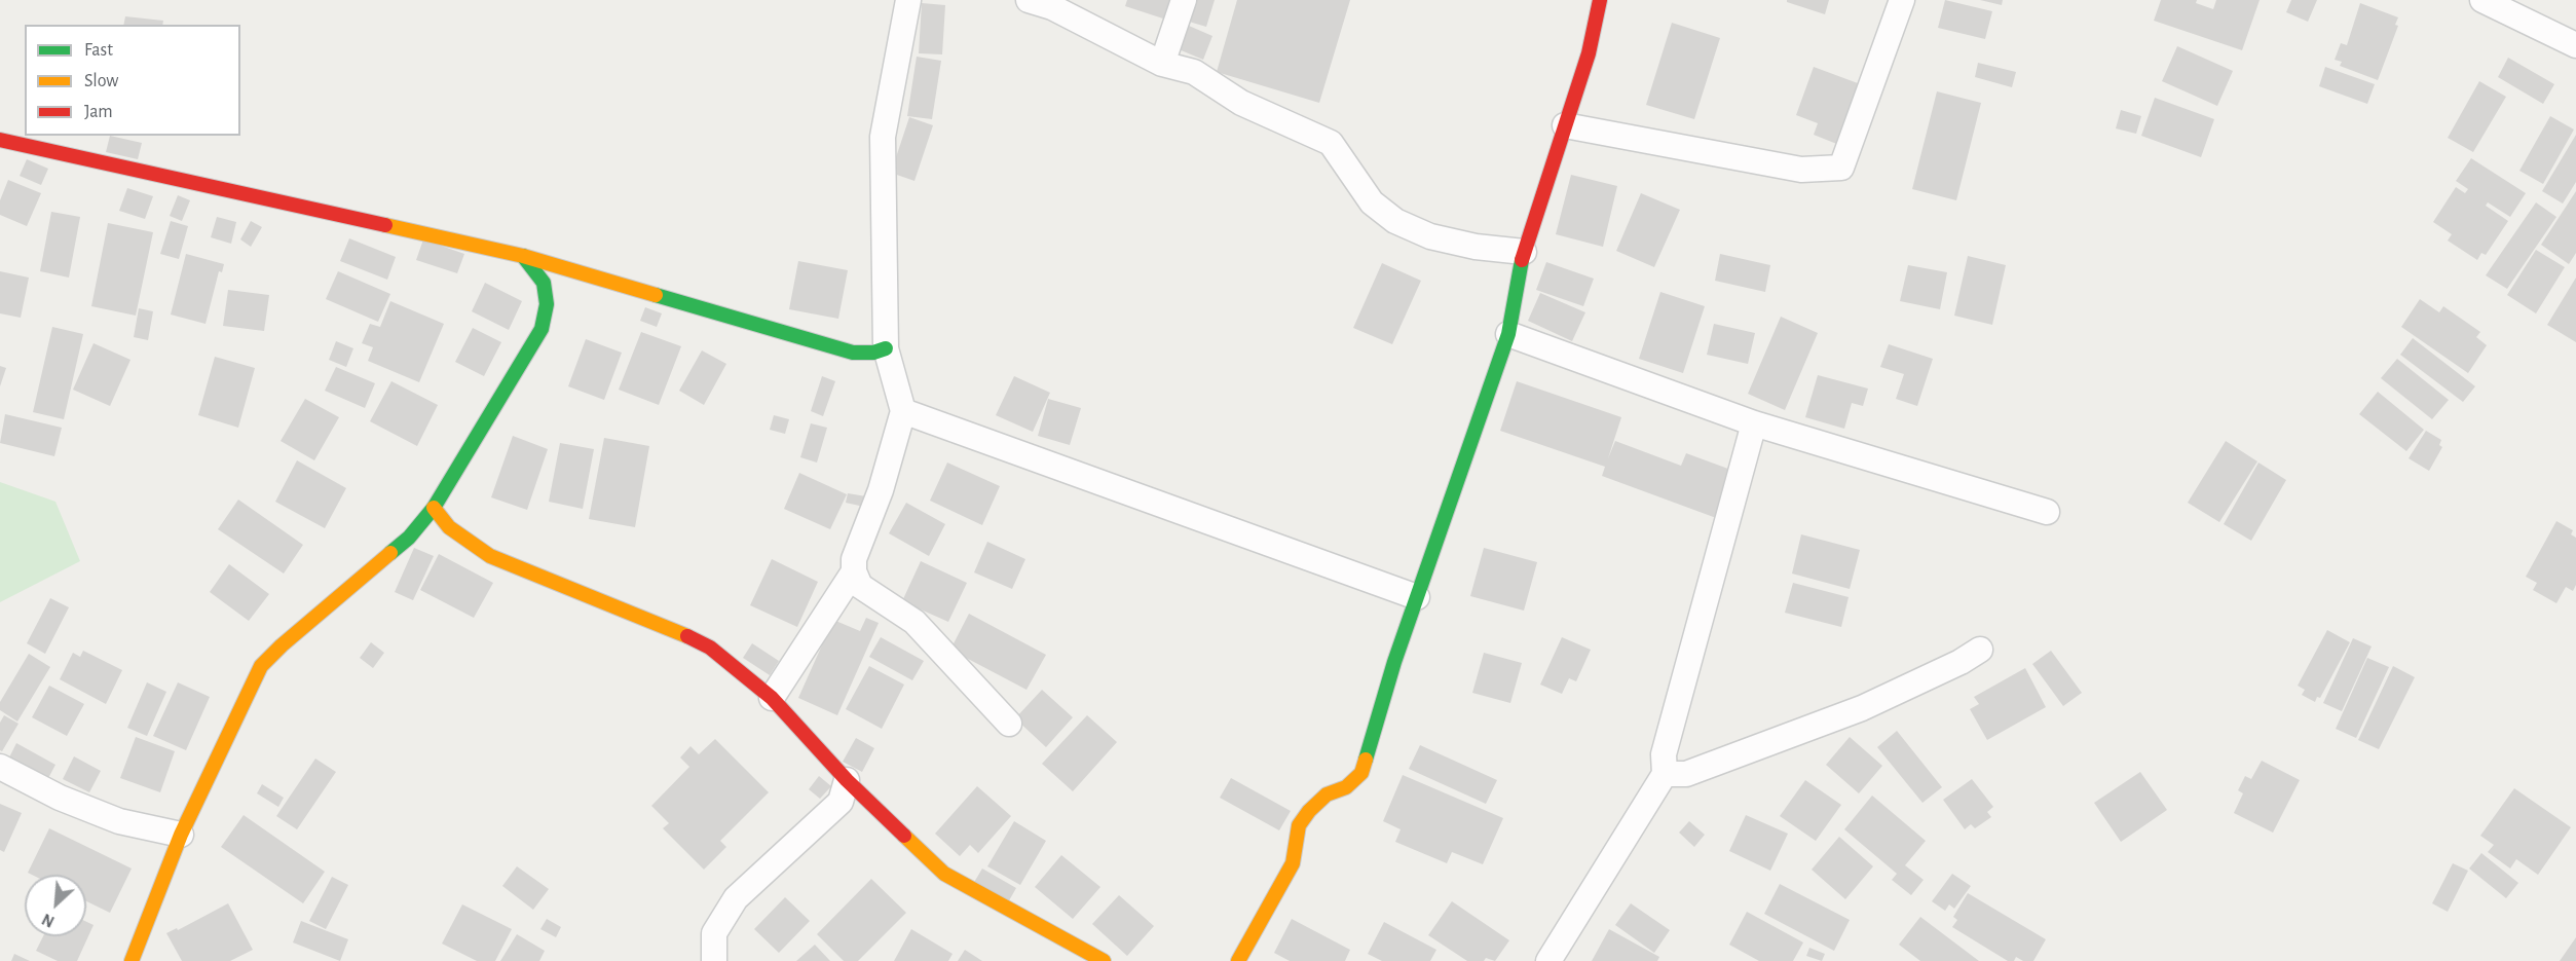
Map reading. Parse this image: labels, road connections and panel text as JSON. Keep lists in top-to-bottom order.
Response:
{
  "legend": ["Fast", "Slow", "Jam"],
  "north": "bottom left"
}
